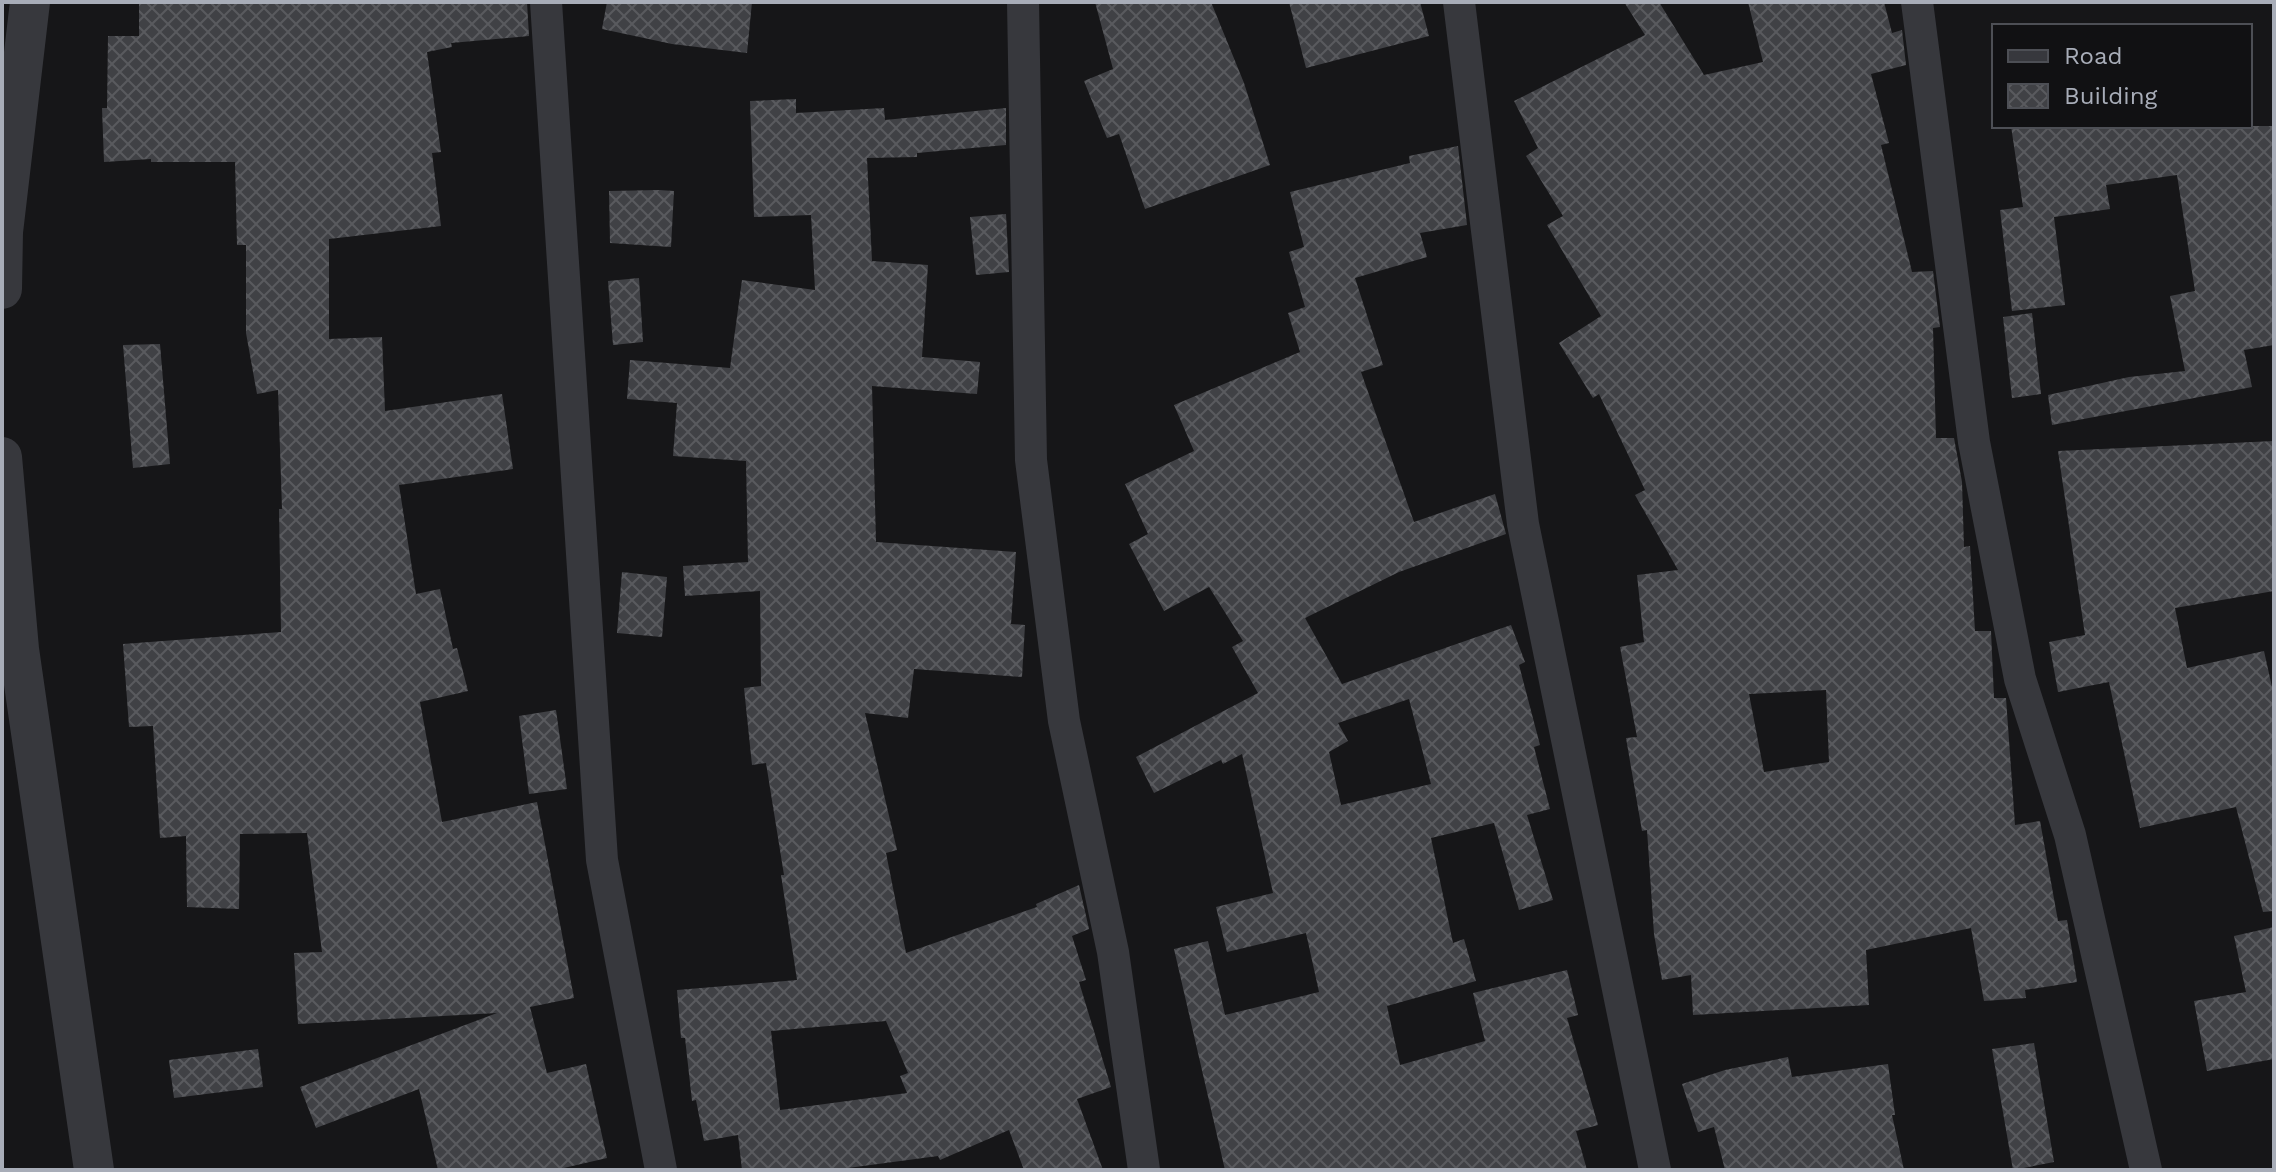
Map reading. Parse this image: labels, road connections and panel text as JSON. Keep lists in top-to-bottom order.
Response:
{
  "legend": ["Road", "Building"]
}
